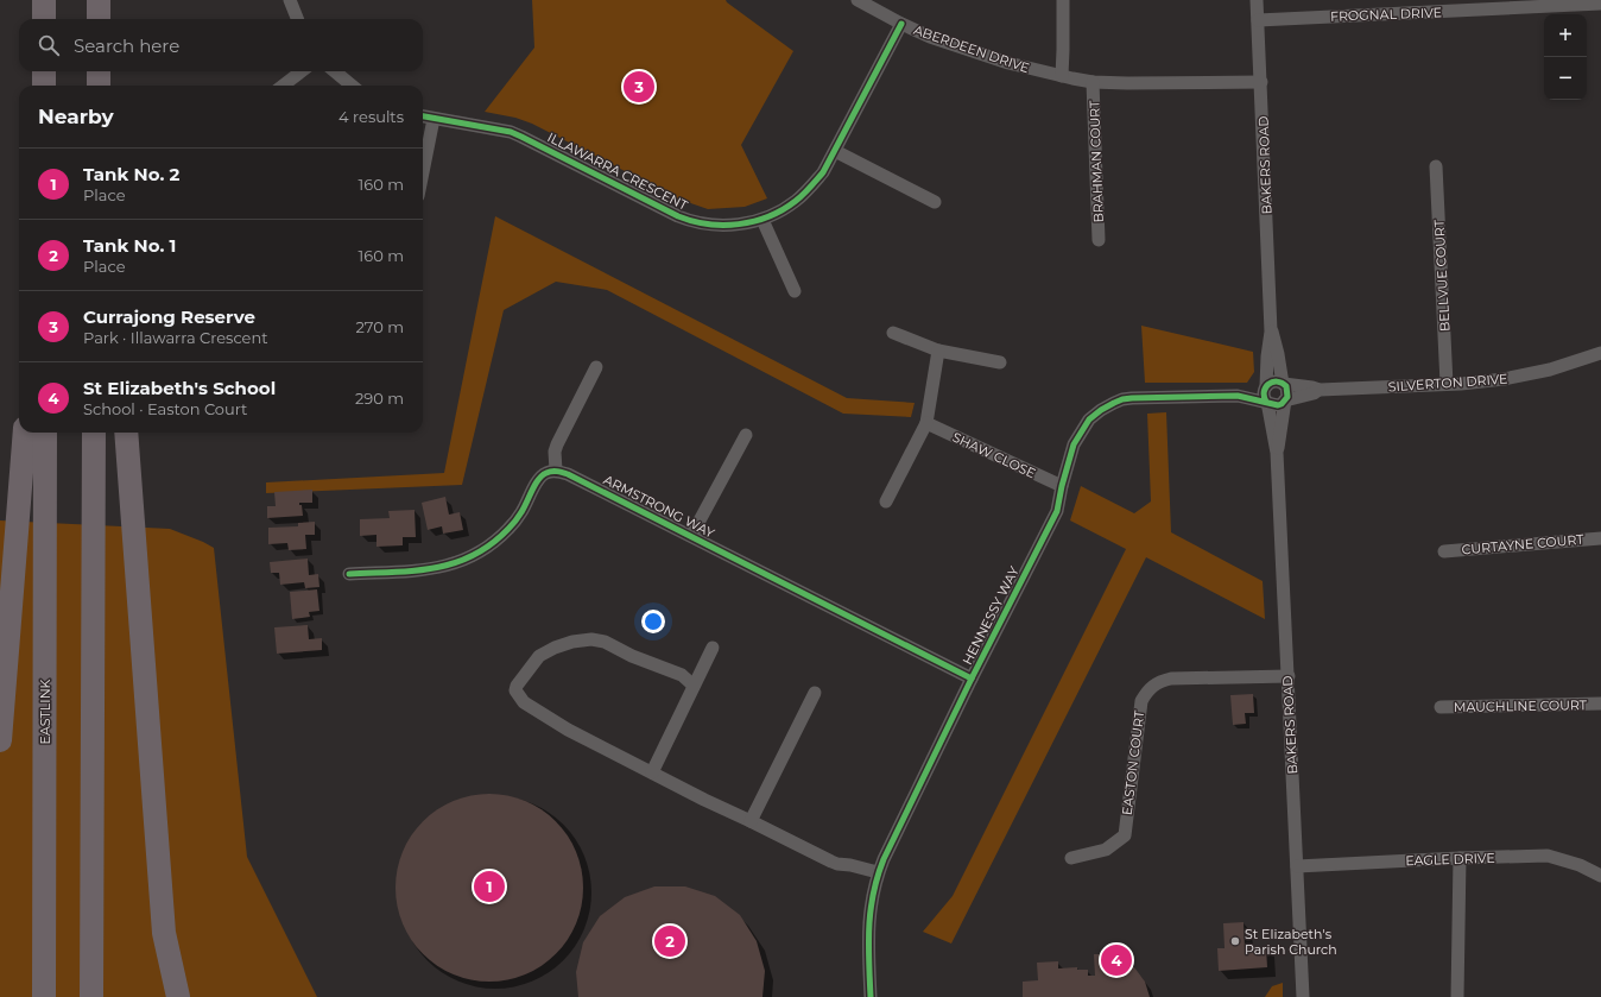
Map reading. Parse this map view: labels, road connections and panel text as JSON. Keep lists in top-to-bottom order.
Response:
{
  "streets": {
    "highway": ["EASTLINK"],
    "street": [
      "FROGNAL DRIVE",
      "ABERDEEN DRIVE",
      "BRAHMAN COURT",
      "BAKERS ROAD",
      "ILLAWARRA CRESCENT",
      "BELLVUE COURT",
      "SILVERTON DRIVE",
      "SHAW CLOSE",
      "ARMSTRONG WAY",
      "CURTAYNE COURT",
      "HENNESSY WAY",
      "MAUCHLINE COURT",
      "EASTON COURT",
      "EAGLE DRIVE"
    ]
  },
  "crossings": [
    ["FROGNAL DRIVE", "BAKERS ROAD"],
    ["ABERDEEN DRIVE", "BRAHMAN COURT"],
    ["ABERDEEN DRIVE", "BAKERS ROAD"],
    ["ABERDEEN DRIVE", "ILLAWARRA CRESCENT"],
    ["BAKERS ROAD", "SILVERTON DRIVE"],
    ["BAKERS ROAD", "HENNESSY WAY"],
    ["BAKERS ROAD", "EASTON COURT"],
    ["BAKERS ROAD", "EAGLE DRIVE"],
    ["BELLVUE COURT", "SILVERTON DRIVE"],
    ["SILVERTON DRIVE", "HENNESSY WAY"],
    ["SHAW CLOSE", "HENNESSY WAY"],
    ["ARMSTRONG WAY", "HENNESSY WAY"]
  ],
  "places": ["St Elizabeth's Parish Church"],
  "page": {
    "map_buttons": ["+", "−"],
    "search": "Search here",
    "pins": [
      "3",
      "1",
      "2",
      "4"
    ],
    "heading": ["Nearby", "4 results"],
    "list": [
      {
        "mark": "1",
        "name": "Tank No. 2",
        "note": "Place",
        "value": "160 m"
      },
      {
        "mark": "2",
        "name": "Tank No. 1",
        "note": "Place",
        "value": "160 m"
      },
      {
        "mark": "3",
        "name": "Currajong Reserve",
        "note": "Park · Illawarra Crescent",
        "value": "270 m"
      },
      {
        "mark": "4",
        "name": "St Elizabeth's School",
        "note": "School · Easton Court",
        "value": "290 m"
      }
    ]
  }
}
